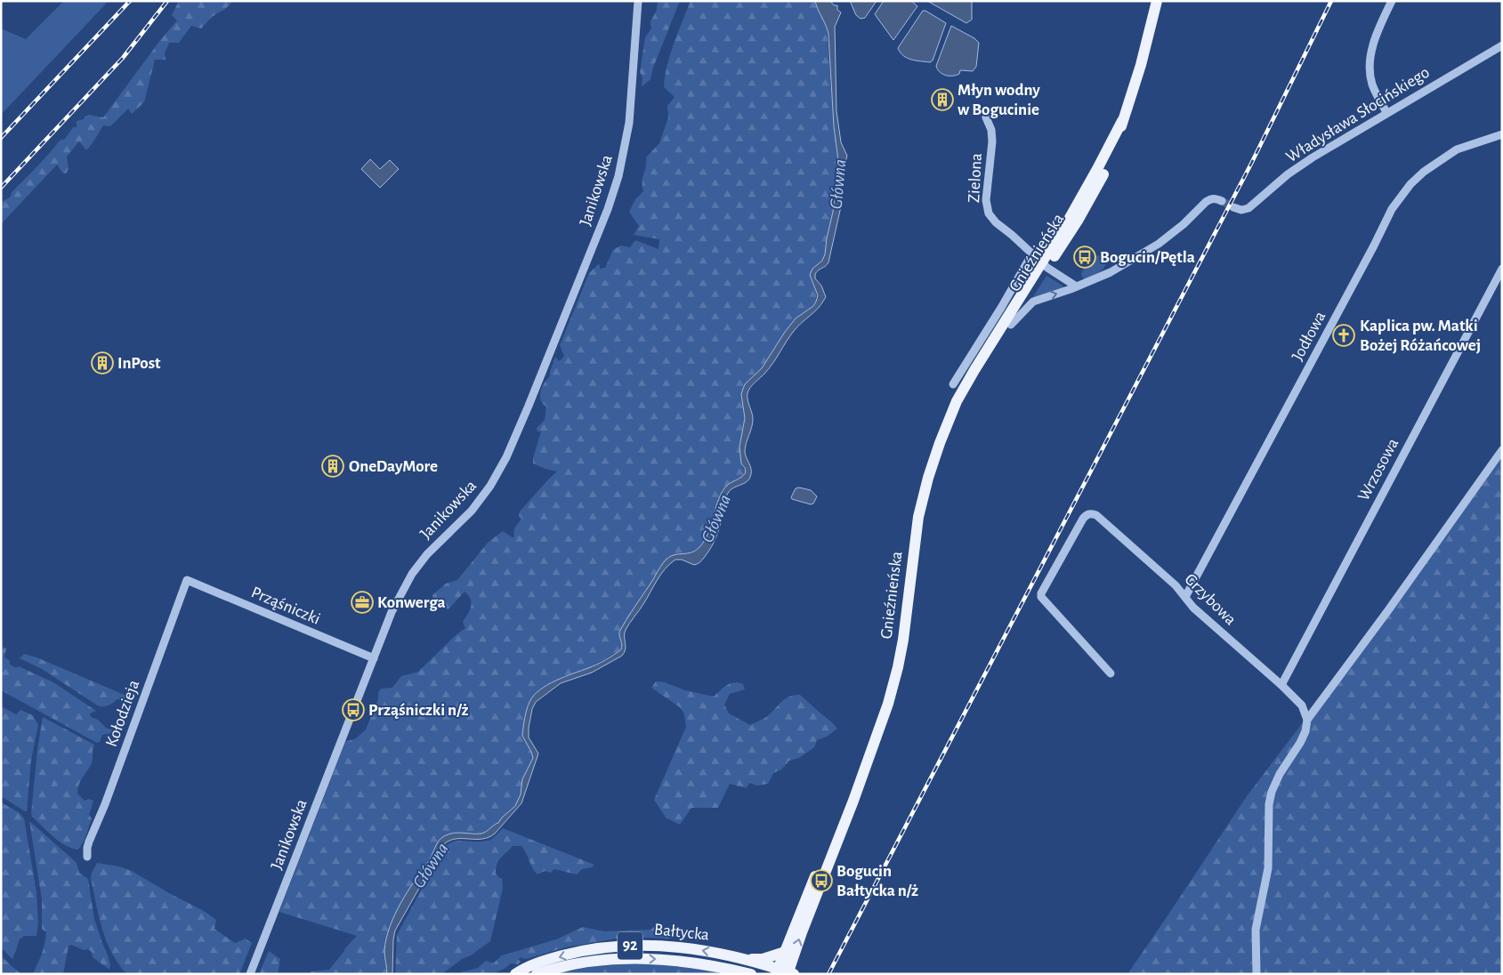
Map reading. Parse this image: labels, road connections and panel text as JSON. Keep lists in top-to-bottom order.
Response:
{
  "streets": {
    "main road": ["Gnieźnieńska", "Bałtycka", "92"],
    "street": [
      "Władysława Słocińskiego",
      "Zielona",
      "Janikowska",
      "Jodłowa",
      "Wrzosowa",
      "Grzybowa",
      "Prząśniczki",
      "Kołodzieja"
    ]
  },
  "crossings": [
    ["Zielona", "Gnieźnieńska"],
    ["Janikowska", "Prząśniczki"],
    ["Gnieźnieńska", "Bałtycka"],
    ["Jodłowa", "Grzybowa"],
    ["Wrzosowa", "Grzybowa"],
    ["Prząśniczki", "Kołodzieja"]
  ],
  "water": ["Główna"],
  "places": {
    "building": ["Młyn wodny w Bogucinie", "InPost", "OneDayMore"],
    "bus stop": ["Bogucin/Pętla", "Prząśniczki n/ż", "Bogucin Bałtycka n/ż"],
    "church": ["Kaplica pw. Matki Bożej Różańcowej"],
    "office": ["Konwerga"]
  }
}
